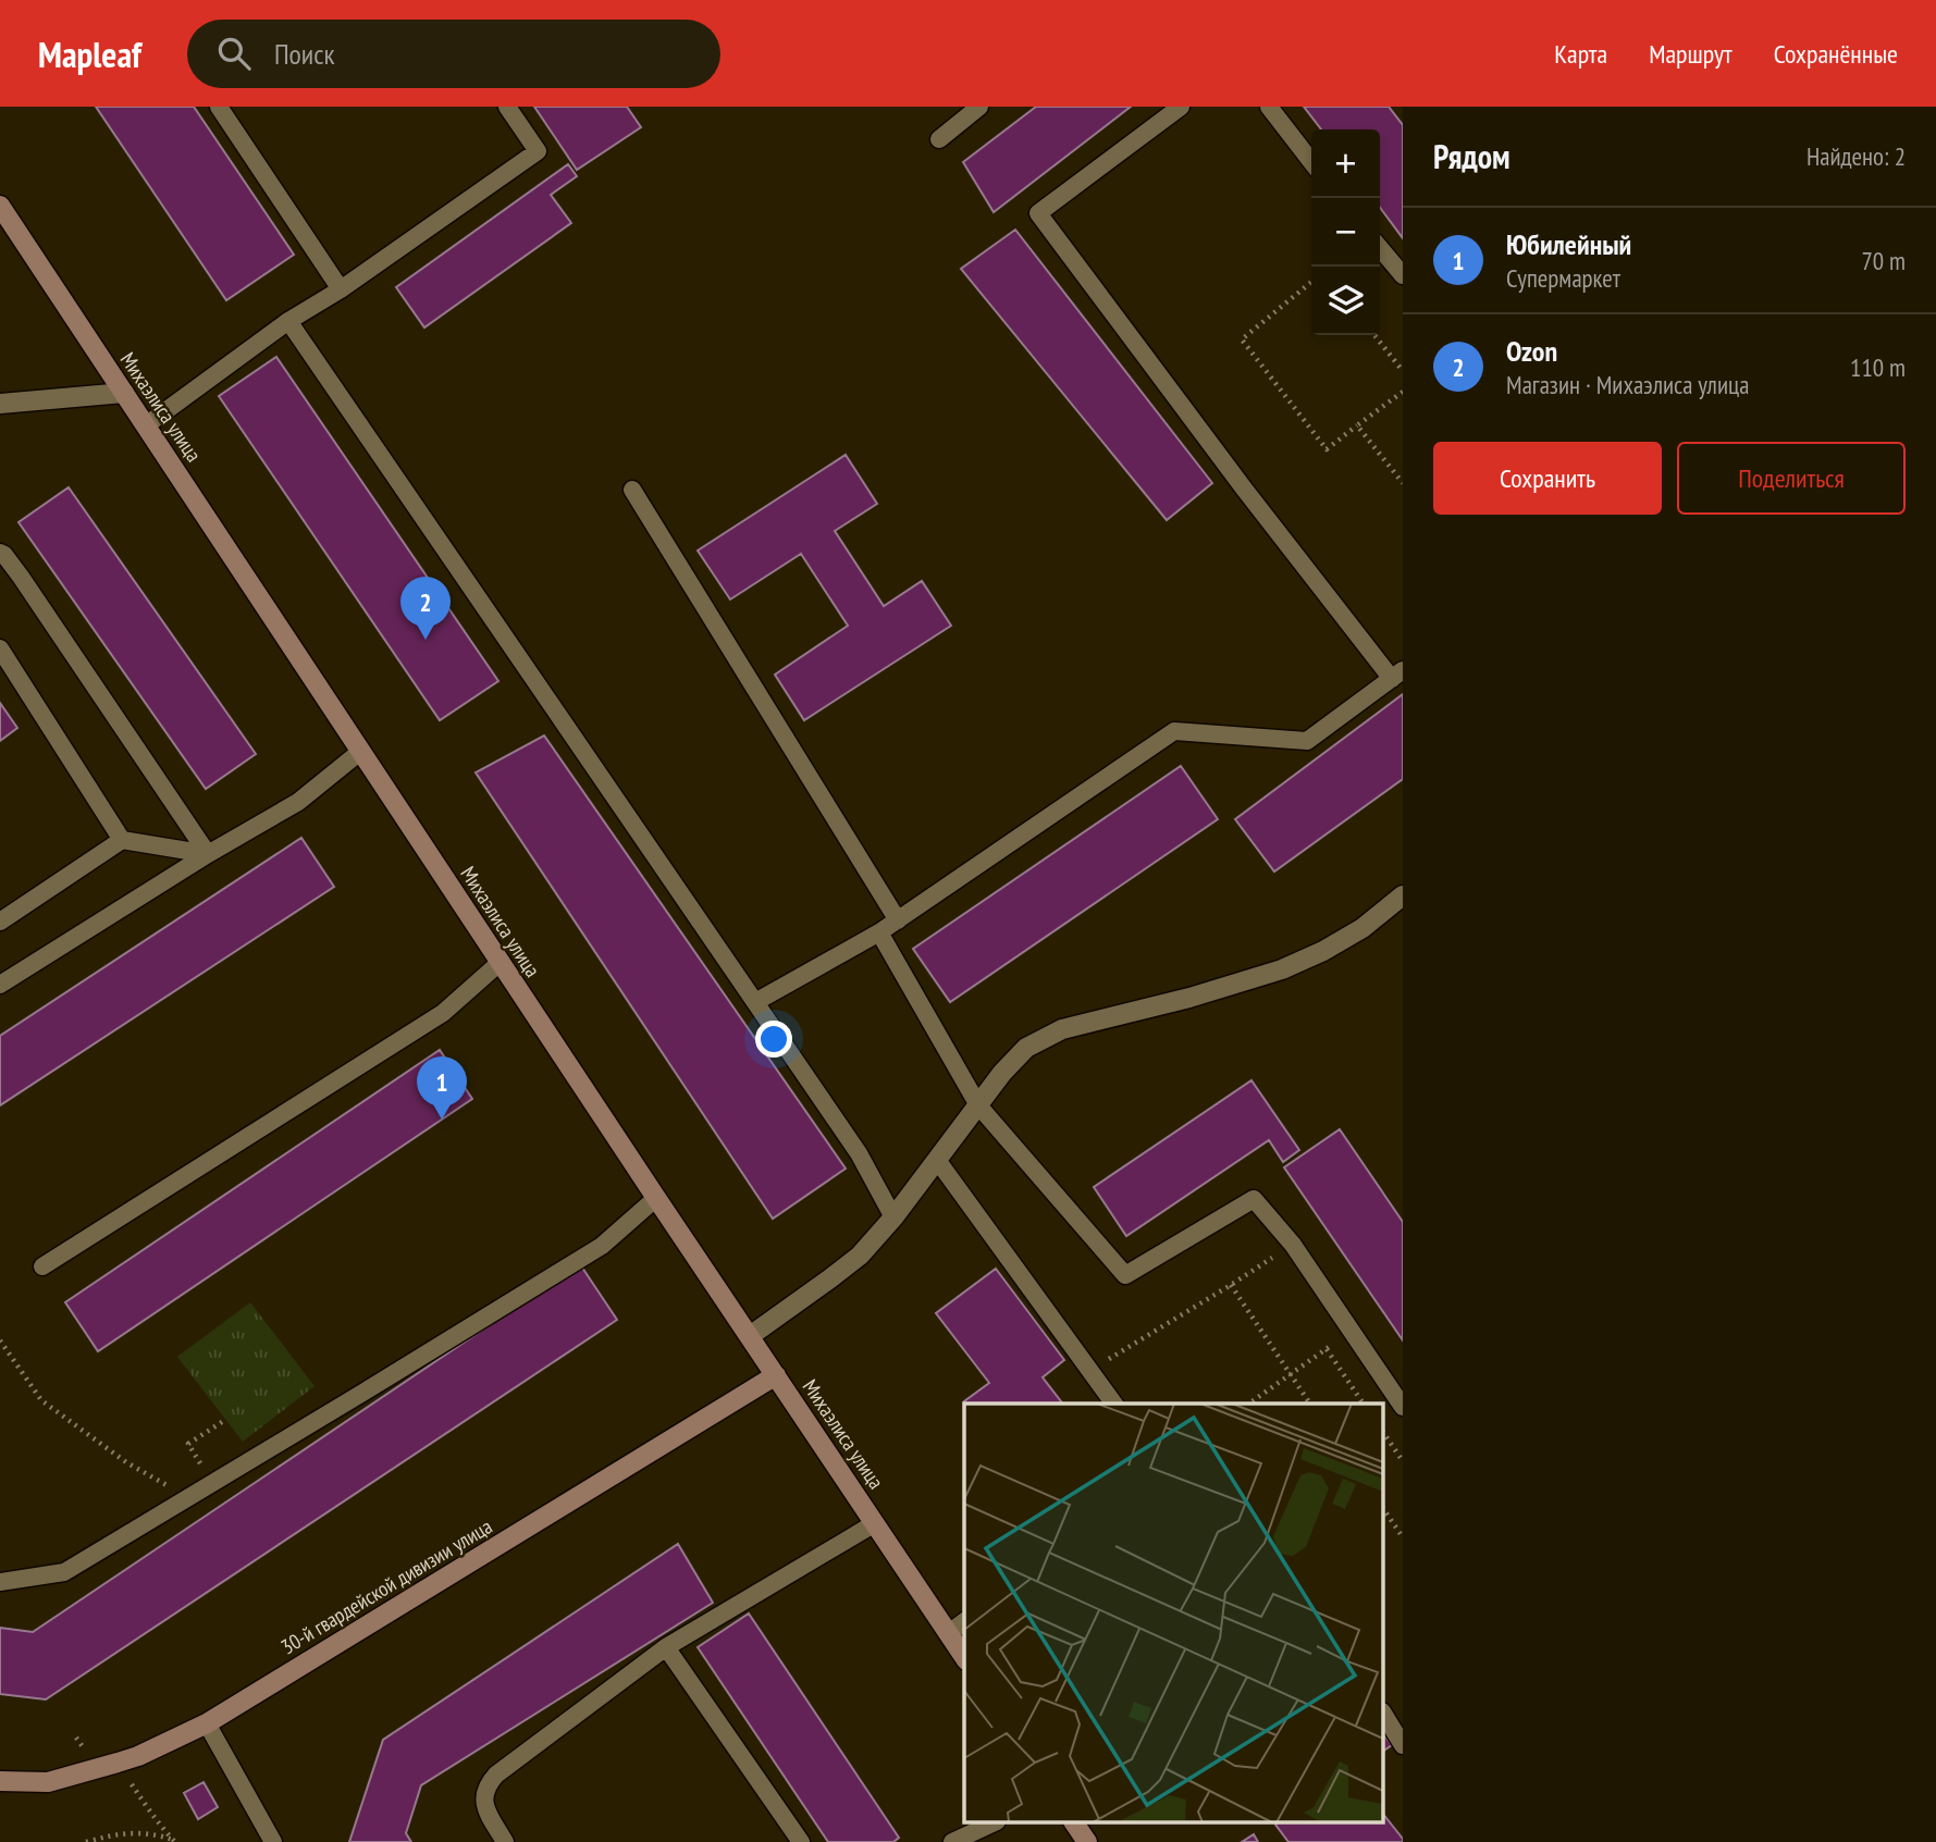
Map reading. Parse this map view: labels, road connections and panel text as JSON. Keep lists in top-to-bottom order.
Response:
{
  "streets": {
    "street": ["Михаэлиса улица", "30-й гвардейской дивизии улица"]
  },
  "crossings": [
    ["Михаэлиса улица", "30-й гвардейской дивизии улица"]
  ],
  "page": {
    "header": "Mapleaf",
    "search": "Поиск",
    "nav": ["Карта", "Маршрут", "Сохранённые"],
    "heading": ["Рядом", "Найдено: 2"],
    "map_buttons": ["+", "−"],
    "list": [
      {
        "mark": "1",
        "name": "Юбилейный",
        "note": "Супермаркет",
        "value": "70 m"
      },
      {
        "mark": "2",
        "name": "Ozon",
        "note": "Магазин · Михаэлиса улица",
        "value": "110 m"
      }
    ],
    "buttons": ["Сохранить", "Поделиться"],
    "pins": ["2", "1"]
  }
}
